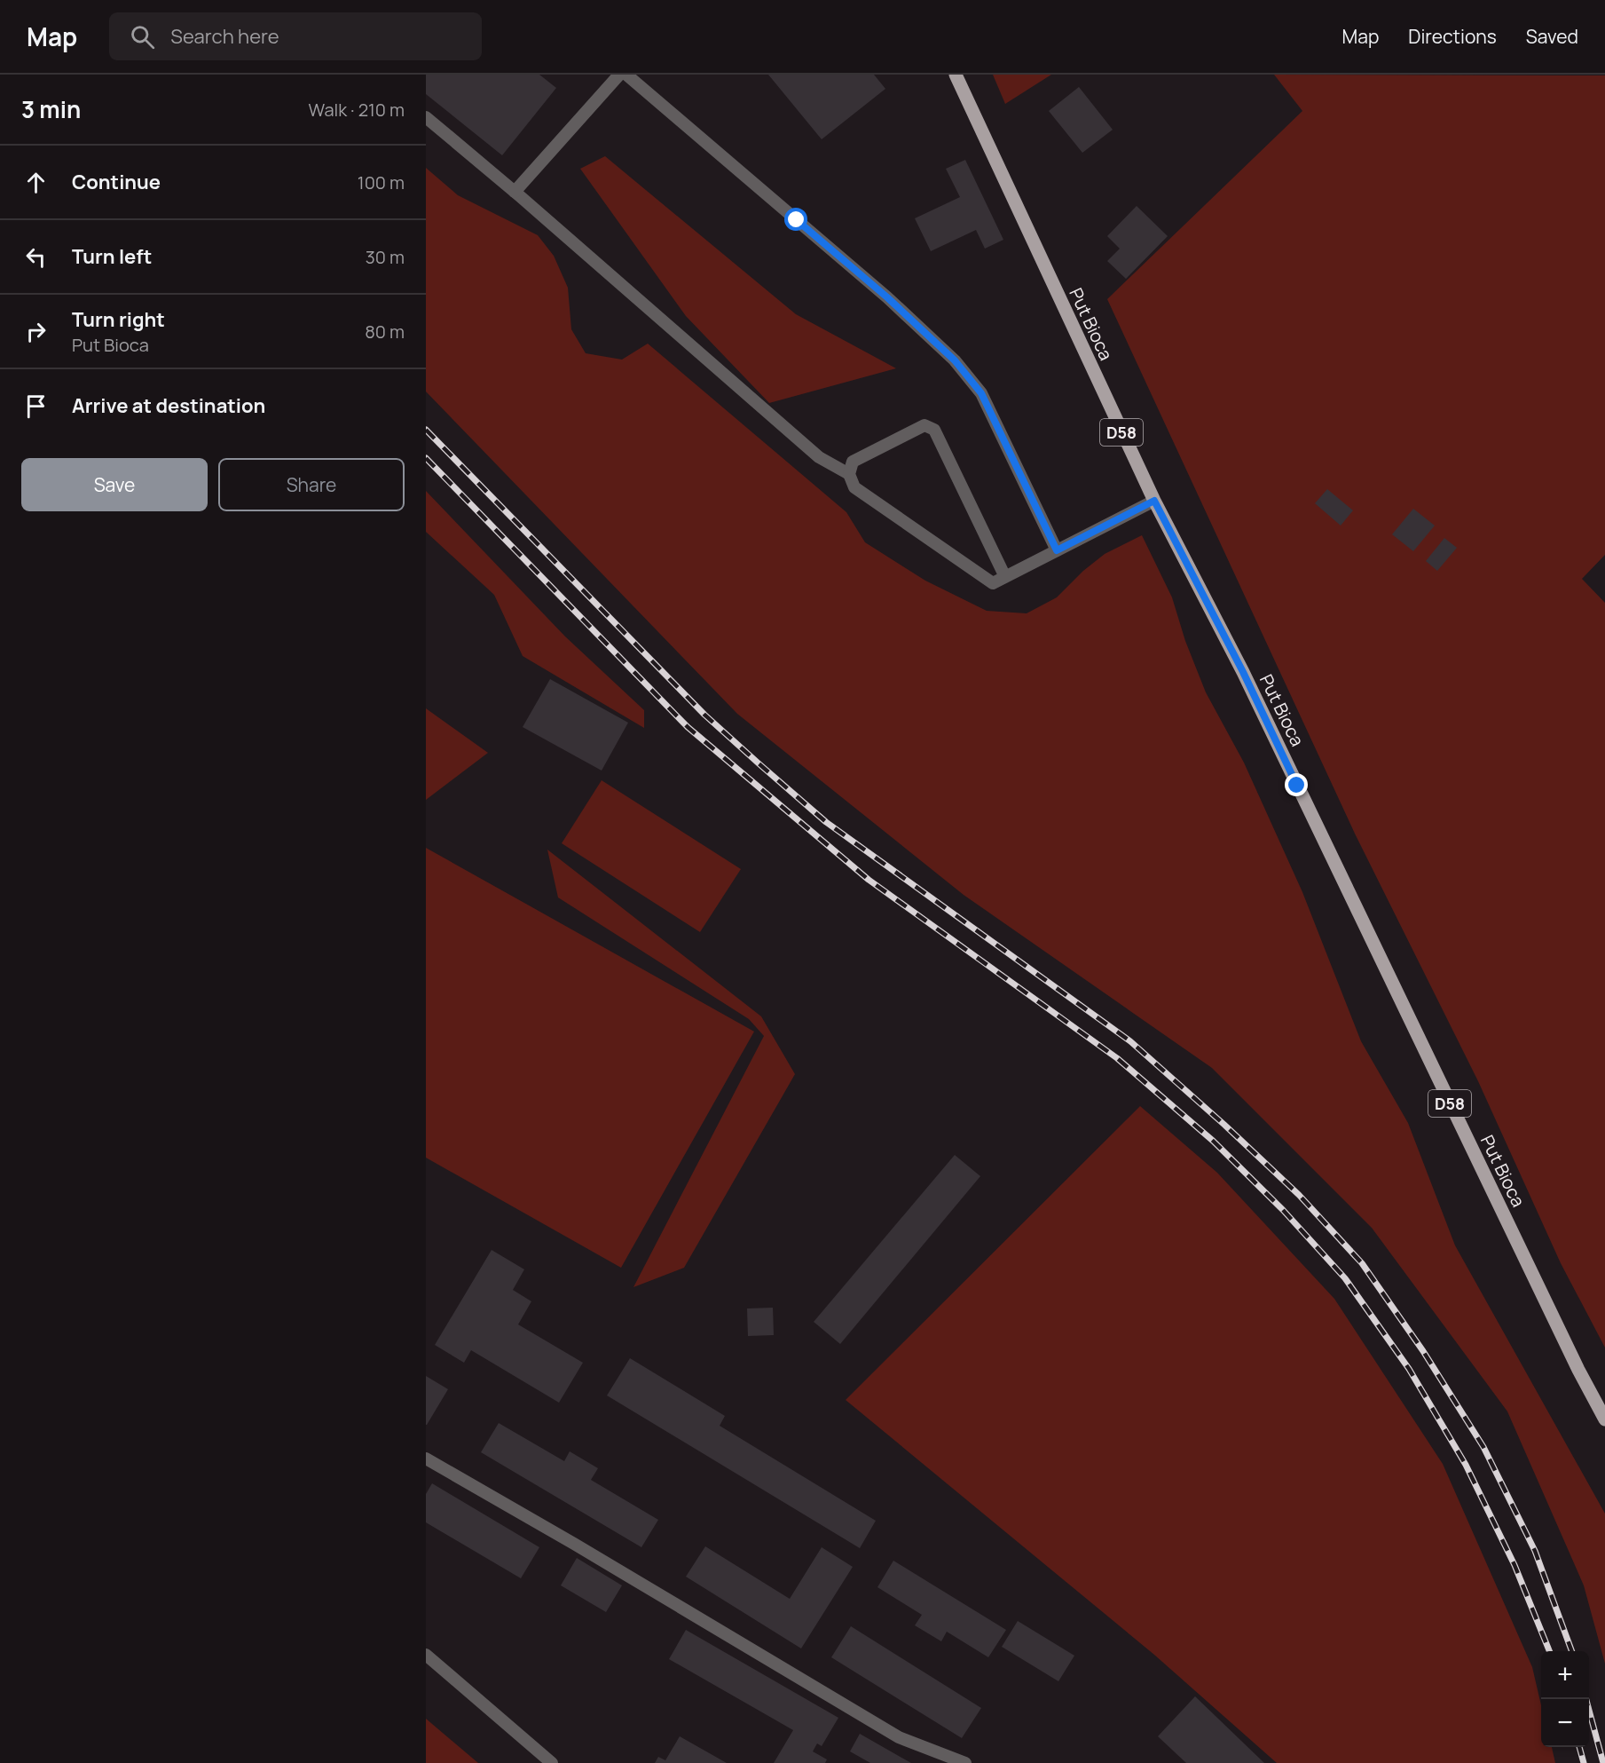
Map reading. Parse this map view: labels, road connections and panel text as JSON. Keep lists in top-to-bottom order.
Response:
{
  "streets": {
    "main road": ["Put Bioca", "D58"]
  },
  "page": {
    "header": "Map",
    "search": "Search here",
    "nav": ["Map", "Directions", "Saved"],
    "heading": ["3 min", "Walk · 210 m"],
    "list": [
      ["Continue", "100 m"],
      ["Turn left", "30 m"],
      ["Turn right", "Put Bioca", "80 m"],
      "Arrive at destination"
    ],
    "buttons": ["Save", "Share"],
    "map_buttons": ["+", "−"]
  }
}
